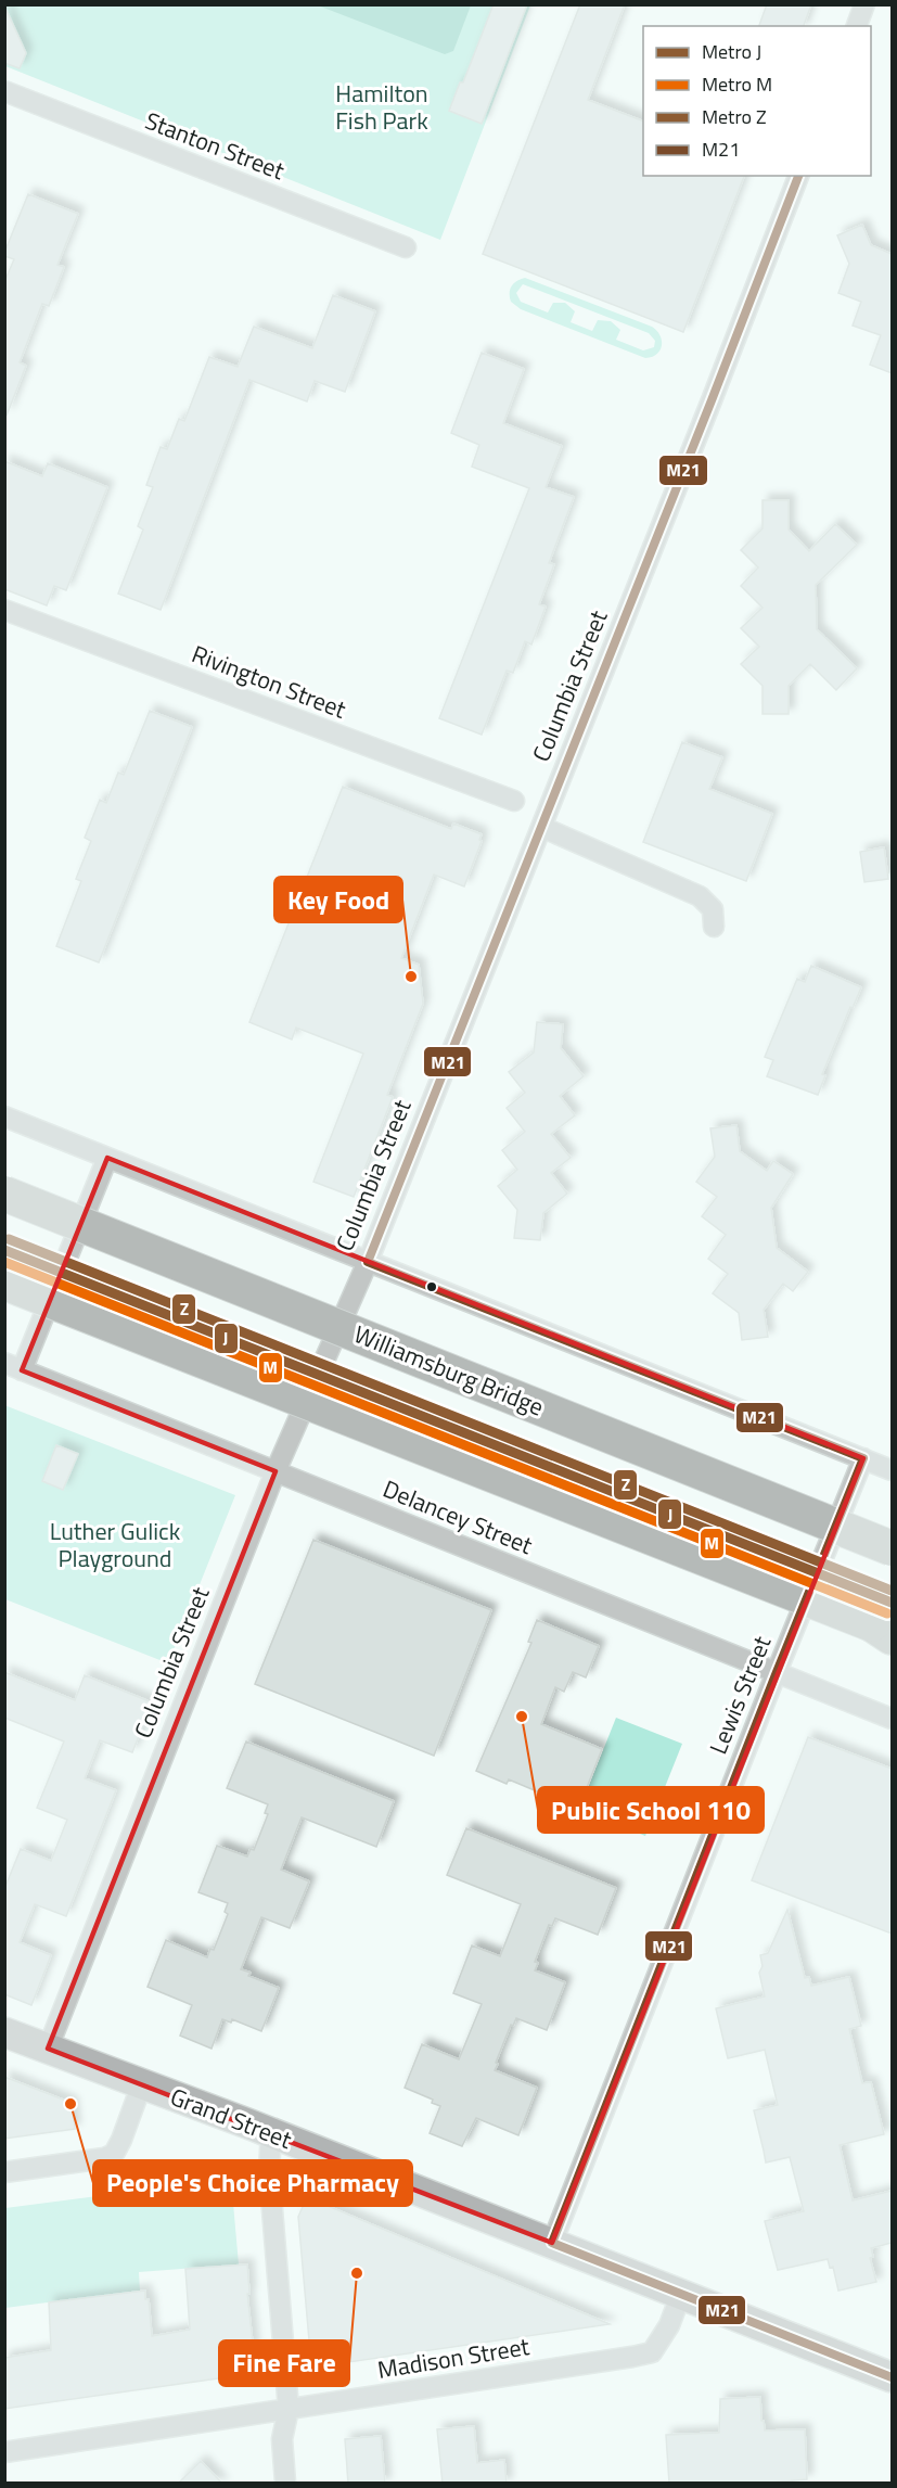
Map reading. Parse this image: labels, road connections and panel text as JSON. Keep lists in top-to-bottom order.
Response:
{
  "streets": {
    "highway": ["Williamsburg Bridge"],
    "main road": ["Grand Street"],
    "street": [
      "Stanton Street",
      "Rivington Street",
      "Columbia Street",
      "Delancey Street",
      "Lewis Street",
      "Madison Street"
    ]
  },
  "crossings": [
    ["Columbia Street", "Delancey Street"],
    ["Columbia Street", "Grand Street"],
    ["Delancey Street", "Lewis Street"],
    ["Lewis Street", "Grand Street"],
    ["Grand Street", "Madison Street"]
  ],
  "parks": ["Hamilton Fish Park", "Luther Gulick Playground"],
  "places": [
    "Key Food",
    "Public School 110",
    "People's Choice Pharmacy",
    "Fine Fare"
  ],
  "lines": [
    "transit line M21",
    "metro line Z",
    "metro line J",
    "metro line M"
  ],
  "legend": [
    "Metro J",
    "Metro M",
    "Metro Z",
    "M21"
  ]
}
